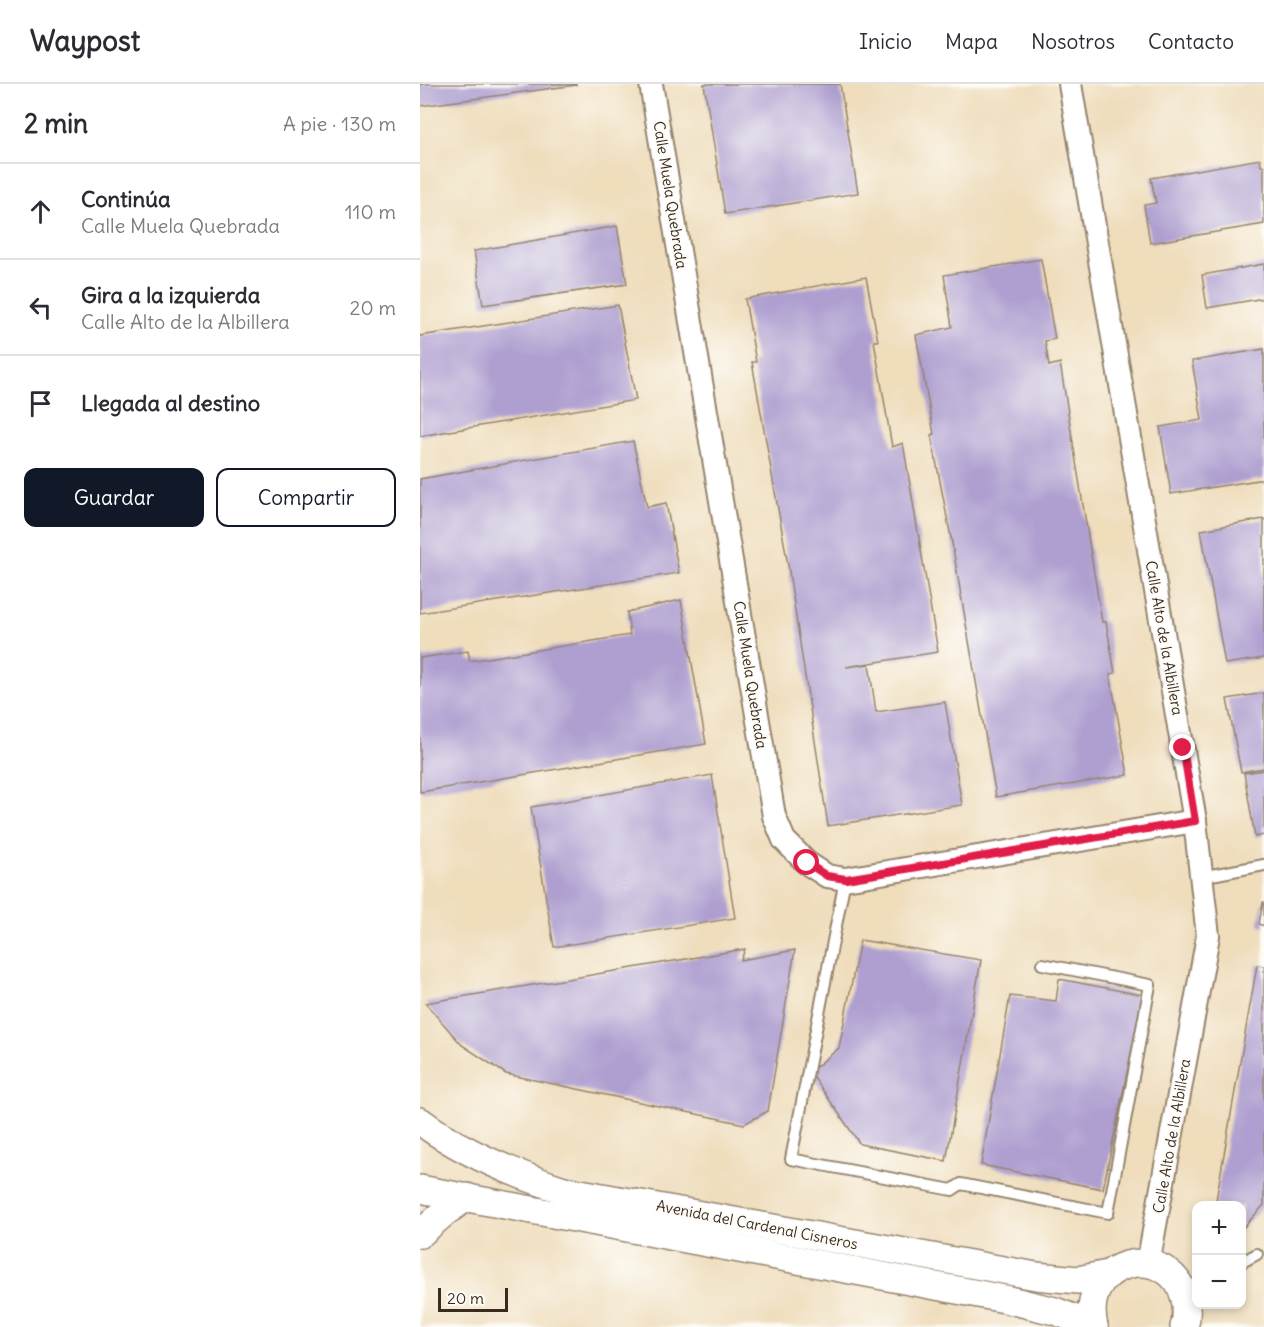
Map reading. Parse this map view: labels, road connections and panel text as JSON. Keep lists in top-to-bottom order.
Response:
{
  "streets": {
    "street": ["Calle Muela Quebrada", "Calle Alto de la Albillera", "Avenida del Cardenal Cisneros"]
  },
  "crossings": [
    ["Calle Muela Quebrada", "Calle Alto de la Albillera"],
    ["Calle Alto de la Albillera", "Avenida del Cardenal Cisneros"]
  ],
  "scale_bar": "20 m",
  "page": {
    "header": "Waypost",
    "nav": [
      "Inicio",
      "Mapa",
      "Nosotros",
      "Contacto"
    ],
    "heading": ["2 min", "A pie · 130 m"],
    "list": [
      ["Continúa", "Calle Muela Quebrada", "110 m"],
      ["Gira a la izquierda", "Calle Alto de la Albillera", "20 m"],
      "Llegada al destino"
    ],
    "buttons": ["Guardar", "Compartir"],
    "map_buttons": ["+", "−"],
    "scale": "20 m"
  }
}
